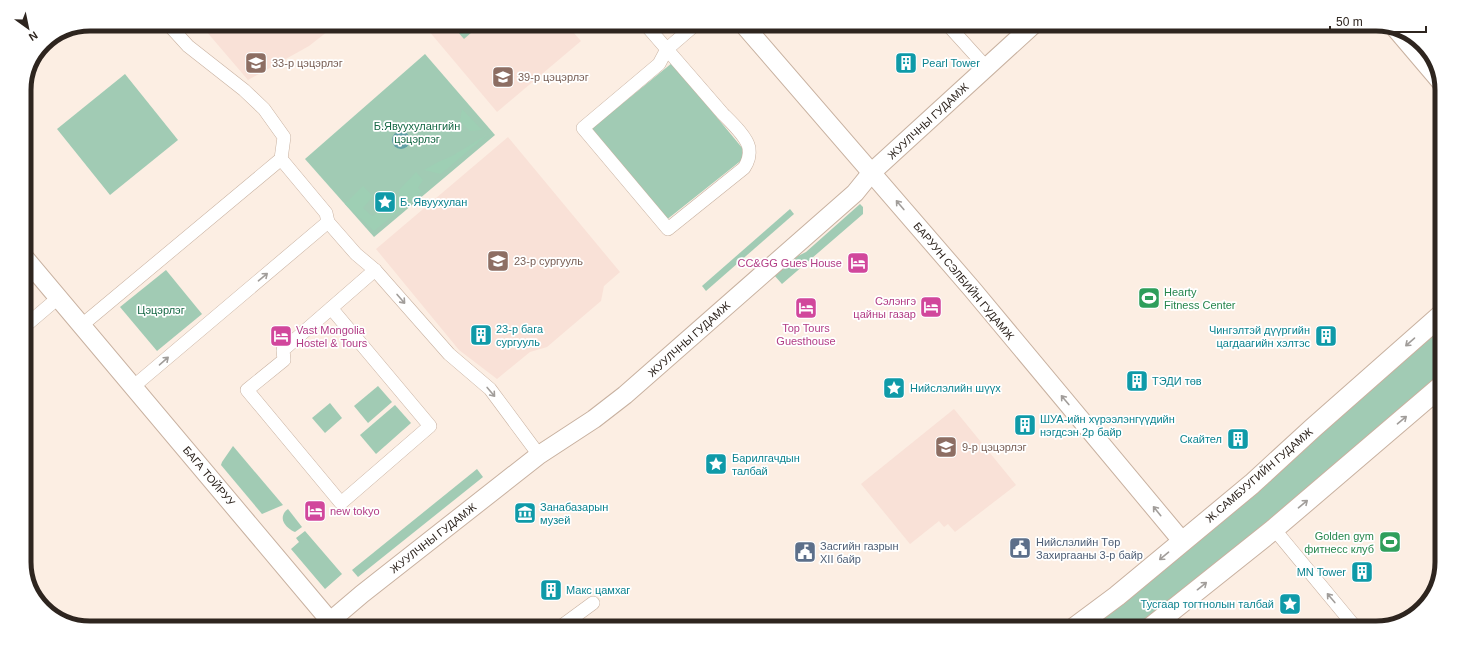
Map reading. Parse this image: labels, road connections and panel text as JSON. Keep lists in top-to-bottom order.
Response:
{
  "streets": {
    "main road": [
      "ЖУУЛЧНЫ ГУДАМЖ",
      "БАРУУН СЭЛБИЙН ГУДАМЖ",
      "Ж.САМБУУГИЙН ГУДАМЖ",
      "БАГА ТОЙРУУ"
    ]
  },
  "crossings": [
    ["ЖУУЛЧНЫ ГУДАМЖ", "БАРУУН СЭЛБИЙН ГУДАМЖ"],
    ["БАРУУН СЭЛБИЙН ГУДАМЖ", "Ж.САМБУУГИЙН ГУДАМЖ"]
  ],
  "one_way": ["БАРУУН СЭЛБИЙН ГУДАМЖ"],
  "parks": ["Б.Явуухулангийн цэцэрлэг", "Цэцэрлэг"],
  "places": {
    "school or university": [
      "33-р цэцэрлэг",
      "39-р цэцэрлэг",
      "23-р сургууль",
      "9-р цэцэрлэг"
    ],
    "building": [
      "Pearl Tower",
      "23-р бага сургууль",
      "Чингэлтэй дүүргийн цагдаагийн хэлтэс",
      "ТЭДИ төв",
      "ШУА-ийн хүрээлэнгүүдийн нэгдсэн 2р байр",
      "Скайтел",
      "MN Tower",
      "Макс цамхаг"
    ],
    "place": [
      "Б. Явуухулан",
      "Нийслэлийн шүүх",
      "Барилгачдын талбай",
      "Тусгаар тогтнолын талбай"
    ],
    "hotel": [
      "CC&GG Gues House",
      "Сэлэнгэ цайны газар",
      "Top Tours Guesthouse",
      "Vast Mongolia Hostel & Tours",
      "new tokyo"
    ],
    "sports": ["Hearty Fitness Center", "Golden gym фитнесс клуб"],
    "museum": ["Занабазарын музей"],
    "public building": ["Нийслэлийн Төр Захиргааны 3-р байр", "Засгийн газрын XII байр"]
  },
  "scale_bar": "50 m",
  "north": "bottom right"
}
